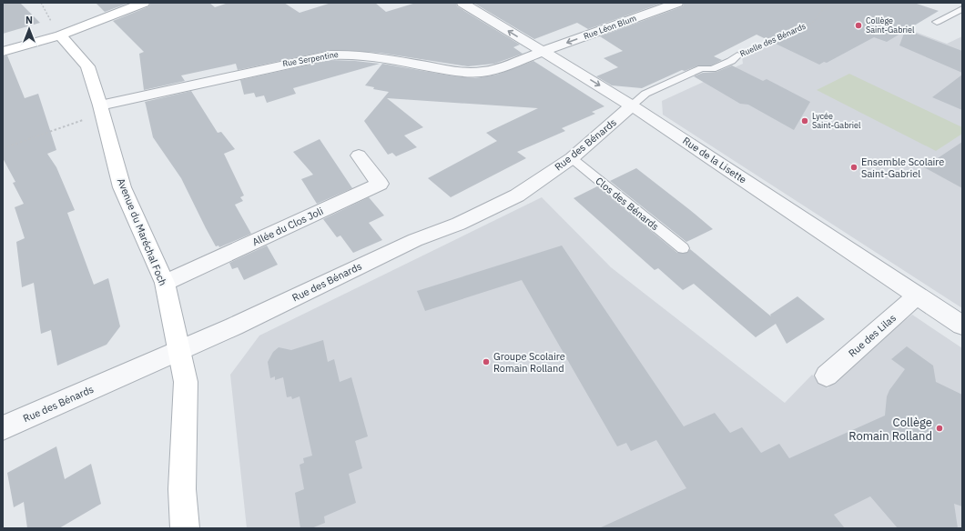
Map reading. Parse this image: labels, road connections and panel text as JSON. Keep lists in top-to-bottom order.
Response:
{
  "streets": {
    "main road": ["Avenue du Maréchal Foch"],
    "street": [
      "Rue Léon Blum",
      "Rue Serpentine",
      "Rue des Bénards",
      "Rue de la Lisette",
      "Allée du Clos Joli",
      "Rue des Lilas"
    ],
    "lane": ["Ruelle des Bénards", "Clos des Bénards"]
  },
  "crossings": [
    ["Rue Léon Blum", "Rue Serpentine"],
    ["Rue Léon Blum", "Rue de la Lisette"],
    ["Ruelle des Bénards", "Rue des Bénards"],
    ["Ruelle des Bénards", "Rue de la Lisette"],
    ["Rue Serpentine", "Rue de la Lisette"],
    ["Rue Serpentine", "Avenue du Maréchal Foch"],
    ["Rue des Bénards", "Rue de la Lisette"],
    ["Rue des Bénards", "Clos des Bénards"],
    ["Rue des Bénards", "Avenue du Maréchal Foch"],
    ["Rue de la Lisette", "Rue des Lilas"],
    ["Allée du Clos Joli", "Avenue du Maréchal Foch"]
  ],
  "one_way": ["Rue Léon Blum"],
  "places": [
    "Collège Saint-Gabriel",
    "Lycée Saint-Gabriel",
    "Ensemble Scolaire Saint-Gabriel",
    "Groupe Scolaire Romain Rolland",
    "Collège Romain Rolland"
  ],
  "north": "top"
}
